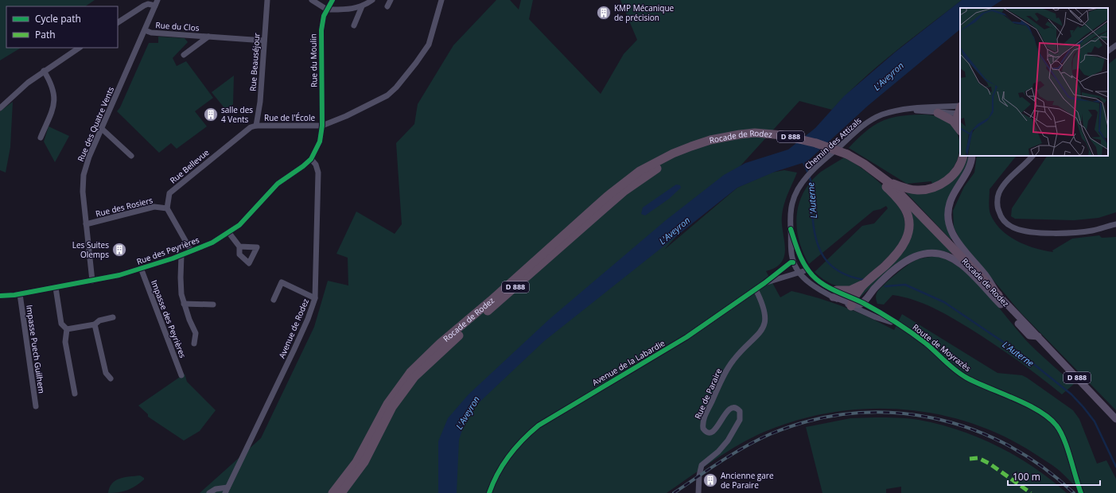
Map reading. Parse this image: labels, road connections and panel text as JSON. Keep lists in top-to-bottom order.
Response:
{
  "streets": {
    "highway": ["D 888", "Rocade de Rodez"],
    "street": [
      "Rue du Clos",
      "Rue du Moulin",
      "Rue Beauséjour",
      "Rue de l'École",
      "Rue des Quatre Vents",
      "Chemin des Attizals",
      "Rue Bellevue",
      "Rue des Rosiers",
      "Rue des Peyrières",
      "Impasse des Peyrières",
      "Avenue de Rodez",
      "Route de Moyrazès",
      "Impasse Puech Guilhem",
      "Avenue de la Labardie",
      "Rue de Paraire"
    ]
  },
  "crossings": [
    ["Rue du Clos", "Rue Beauséjour"],
    ["Rue du Clos", "Rue des Quatre Vents"],
    ["Rue du Moulin", "Rue de l'École"],
    ["Rue du Moulin", "Rue des Peyrières"],
    ["Rue du Moulin", "Avenue de Rodez"],
    ["Rue Beauséjour", "Rue de l'École"],
    ["Rue Beauséjour", "Rue Bellevue"],
    ["Rue de l'École", "Rue Bellevue"],
    ["Rue des Quatre Vents", "Rue des Rosiers"],
    ["Rue des Quatre Vents", "Rue des Peyrières"],
    ["Chemin des Attizals", "Avenue de la Labardie"],
    ["Rue Bellevue", "Rue des Rosiers"],
    ["Rue des Peyrières", "Impasse des Peyrières"],
    ["Rue des Peyrières", "Avenue de Rodez"],
    ["Rue des Peyrières", "Impasse Puech Guilhem"],
    ["Avenue de la Labardie", "Rue de Paraire"]
  ],
  "water": ["L'Aveyron", "L'Auterne"],
  "places": {
    "building": [
      "KMP Mécanique de précision",
      "salle des 4 Vents",
      "Les Suites Olemps",
      "Ancienne gare de Paraire"
    ]
  },
  "legend": ["Cycle path", "Path"],
  "scale_bar": "100 m"
}
